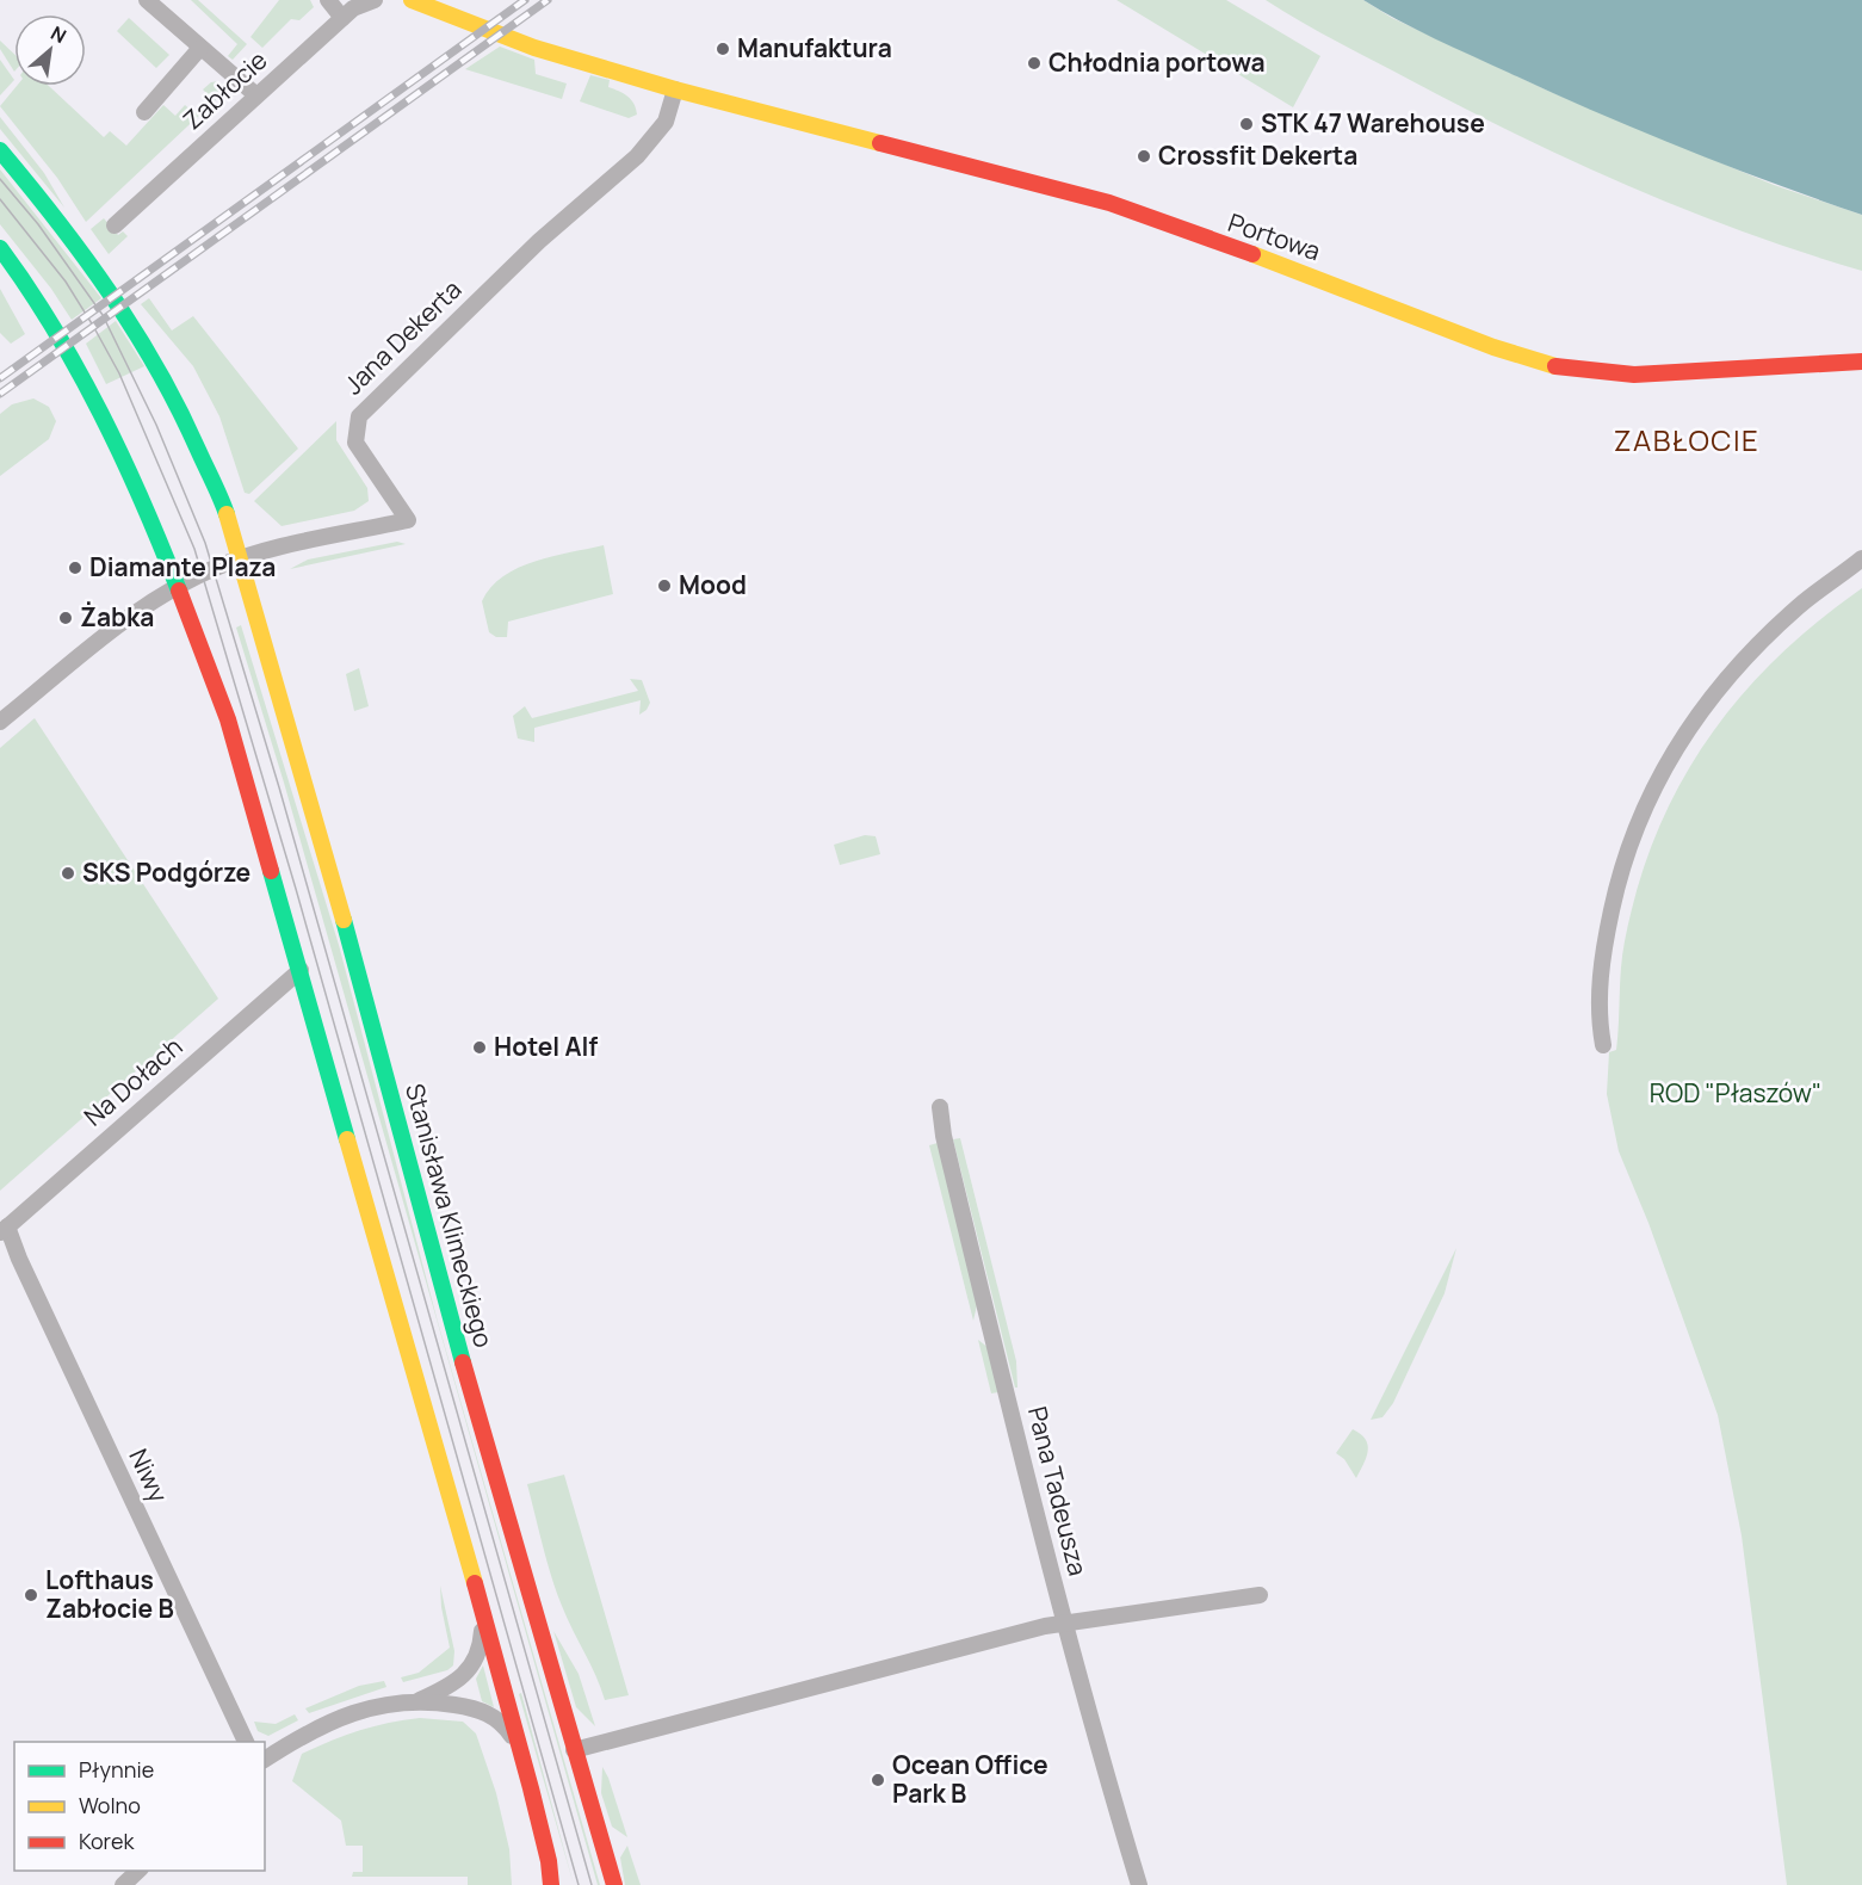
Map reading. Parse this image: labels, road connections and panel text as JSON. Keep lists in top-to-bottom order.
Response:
{
  "streets": {
    "main road": ["Portowa", "Stanisława Klimeckiego"],
    "street": [
      "Zabłocie",
      "Jana Dekerta",
      "Na Dołach",
      "Niwy",
      "Pana Tadeusza"
    ]
  },
  "crossings": [
    ["Portowa", "Jana Dekerta"],
    ["Jana Dekerta", "Stanisława Klimeckiego"],
    ["Na Dołach", "Niwy"]
  ],
  "districts": ["ZABŁOCIE"],
  "parks": ["ROD \"Płaszów\""],
  "places": [
    "Manufaktura",
    "Chłodnia portowa",
    "STK 47 Warehouse",
    "Crossfit Dekerta",
    "Diamante Plaza",
    "Mood",
    "Żabka",
    "SKS Podgórze",
    "Hotel Alf",
    "Lofthaus Zabłocie B",
    "Ocean Office Park B"
  ],
  "legend": ["Płynnie", "Wolno", "Korek"],
  "north": "top right"
}
